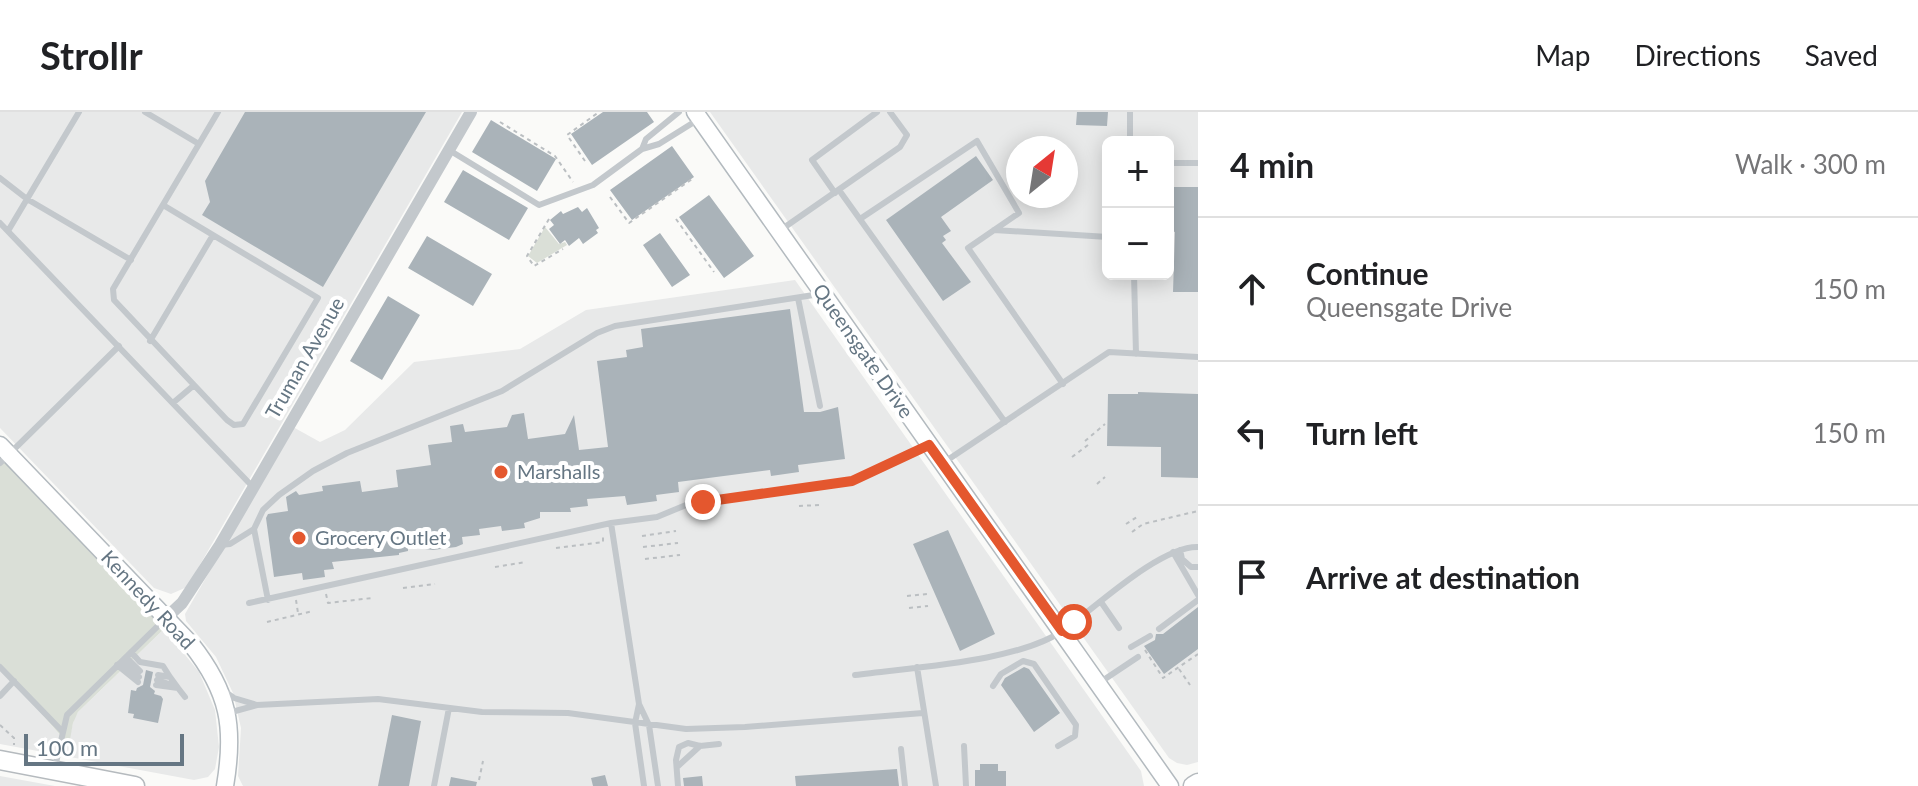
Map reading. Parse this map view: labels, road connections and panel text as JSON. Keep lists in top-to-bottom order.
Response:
{
  "streets": {
    "street": ["Queensgate Drive", "Truman Avenue", "Kennedy Road"]
  },
  "crossings": [
    ["Truman Avenue", "Kennedy Road"]
  ],
  "places": ["Marshalls", "Grocery Outlet"],
  "scale_bar": "100 m",
  "north": "top right",
  "page": {
    "header": "Strollr",
    "nav": ["Map", "Directions", "Saved"],
    "heading": ["4 min", "Walk · 300 m"],
    "map_buttons": ["+", "−"],
    "list": [
      ["Continue", "Queensgate Drive", "150 m"],
      ["Turn left", "150 m"],
      "Arrive at destination"
    ],
    "scale": "100 m"
  }
}
